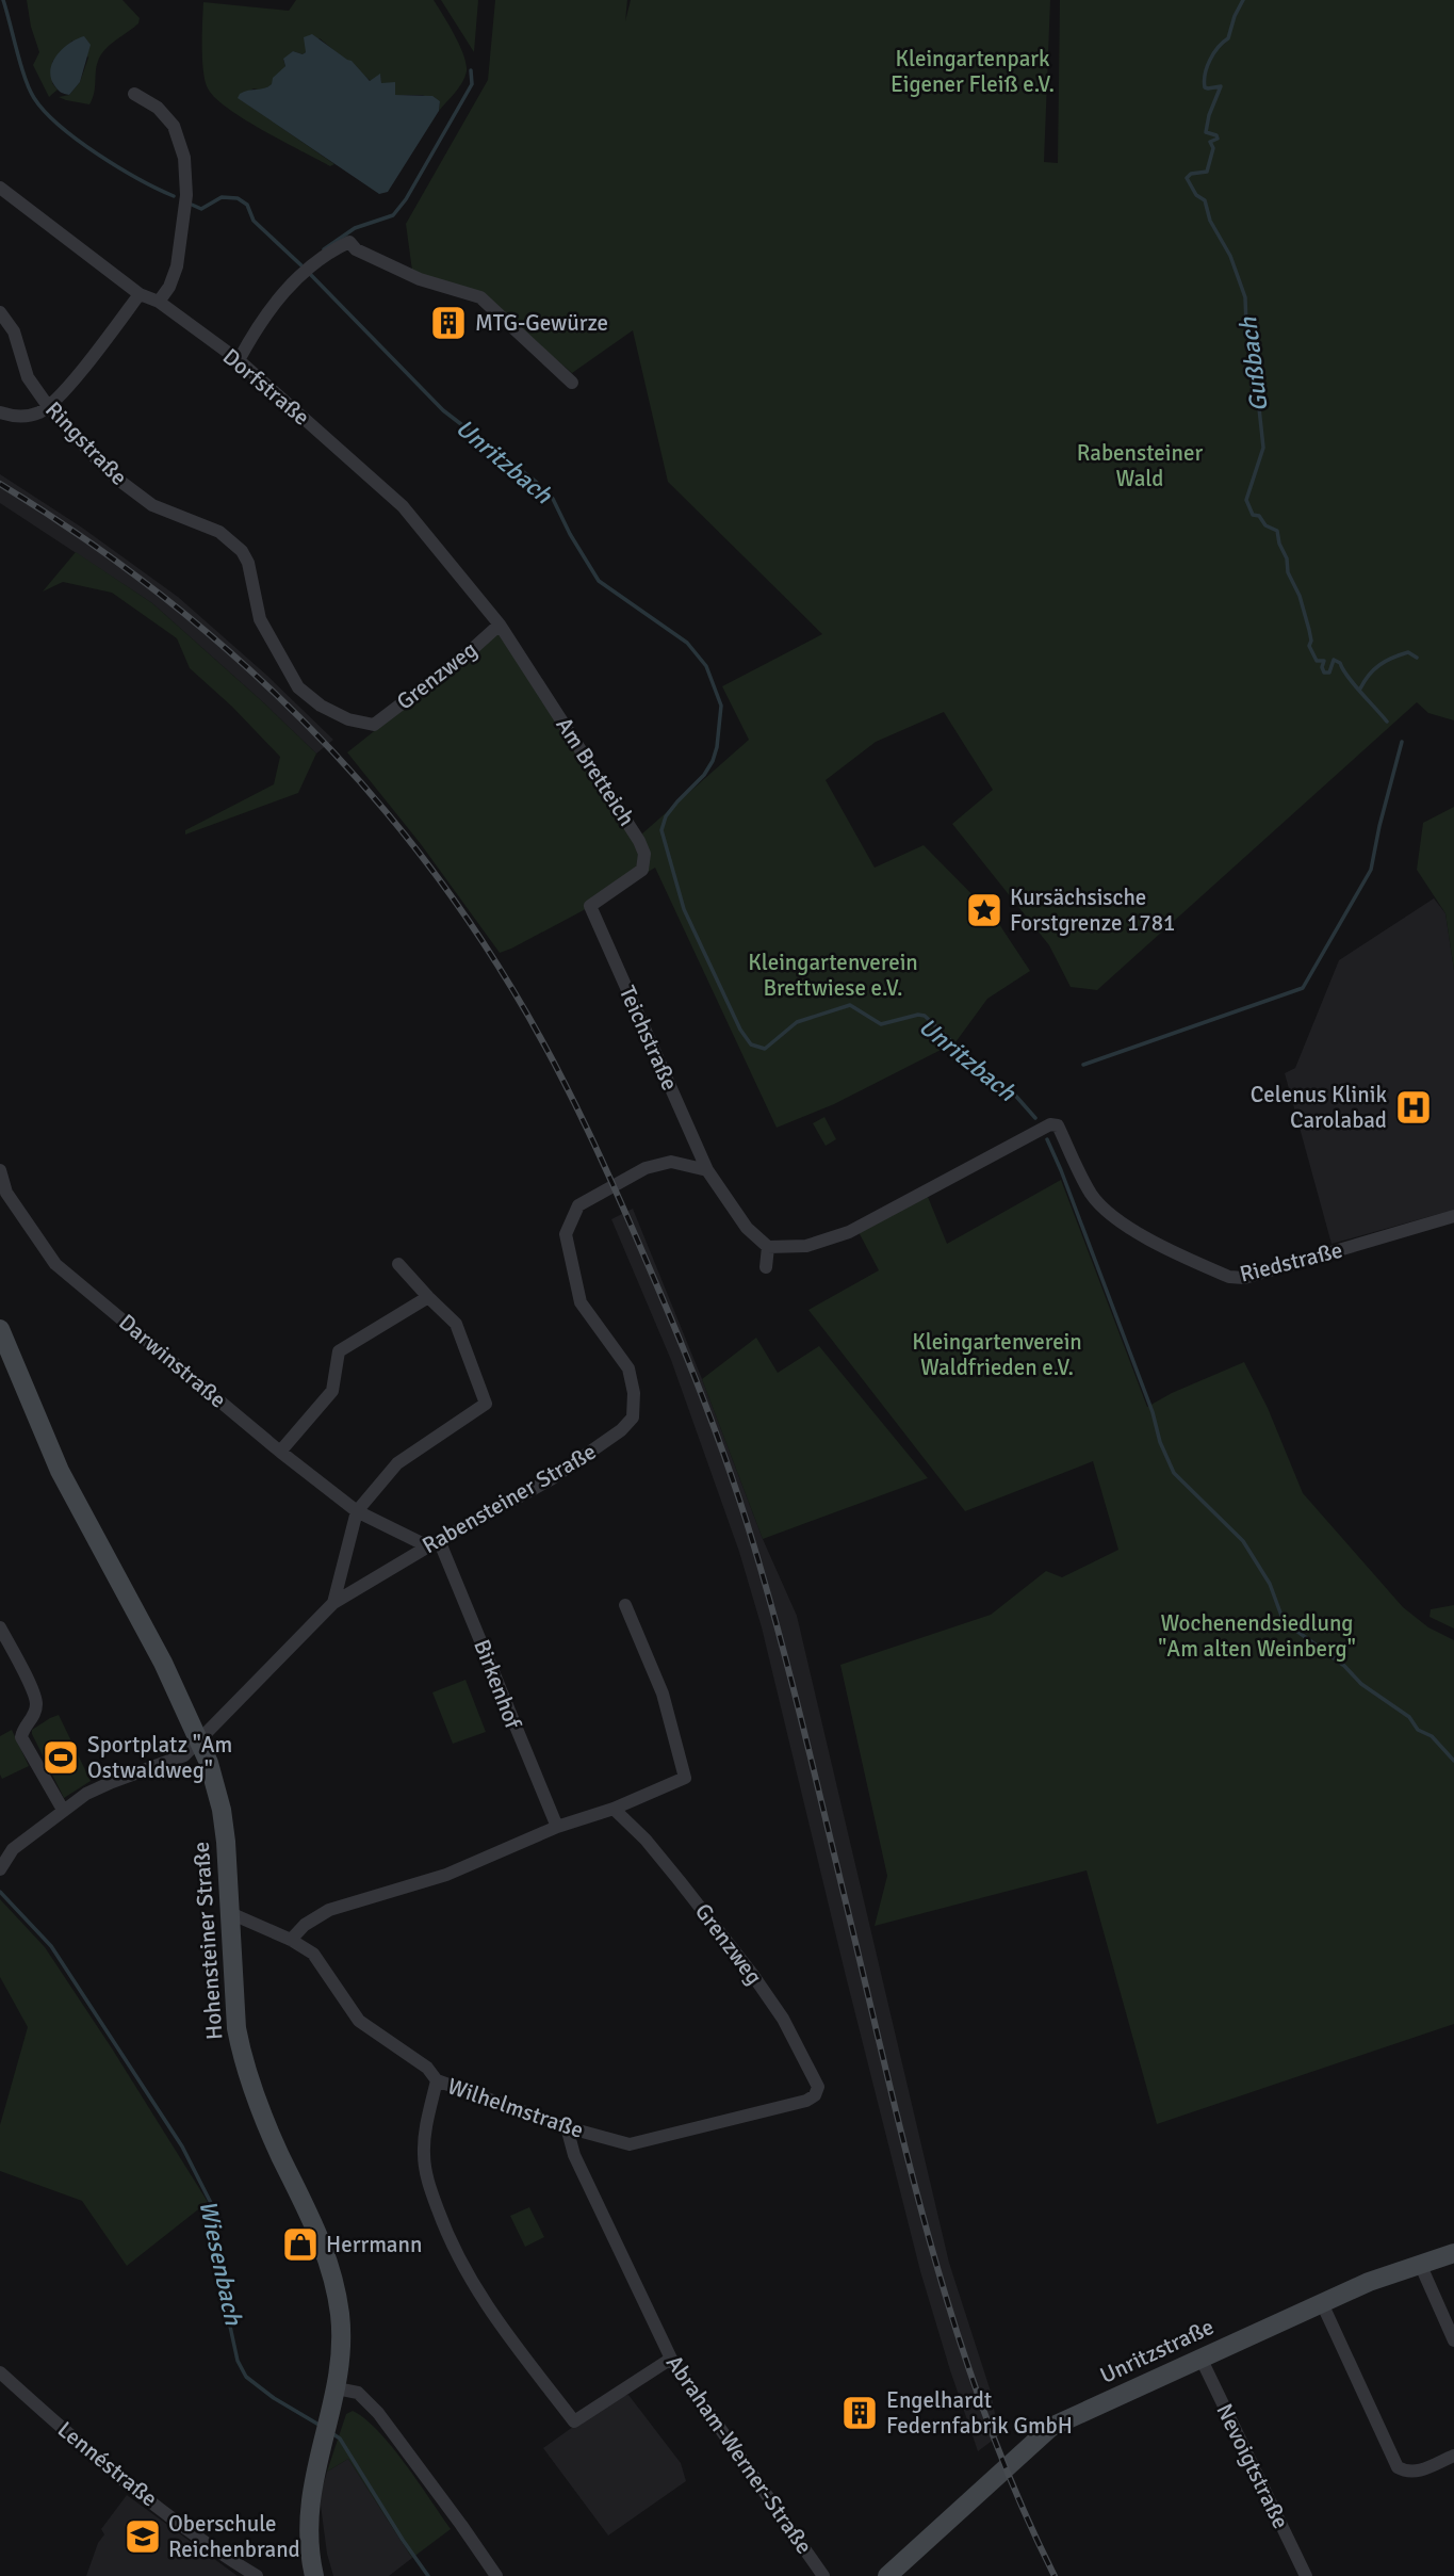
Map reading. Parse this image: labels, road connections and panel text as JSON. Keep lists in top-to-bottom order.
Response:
{
  "streets": {
    "main road": ["Hohensteiner Straße", "Unritzstraße"],
    "street": [
      "Dorfstraße",
      "Ringstraße",
      "Grenzweg",
      "Am Bretteich",
      "Teichstraße",
      "Riedstraße",
      "Darwinstraße",
      "Rabensteiner Straße",
      "Birkenhof",
      "Wilhelmstraße",
      "Abraham-Werner-Straße",
      "Lennéstraße",
      "Nevoigtstraße"
    ]
  },
  "crossings": [
    ["Dorfstraße", "Grenzweg"],
    ["Dorfstraße", "Am Bretteich"],
    ["Ringstraße", "Grenzweg"],
    ["Grenzweg", "Am Bretteich"],
    ["Grenzweg", "Wilhelmstraße"],
    ["Am Bretteich", "Teichstraße"],
    ["Teichstraße", "Rabensteiner Straße"],
    ["Darwinstraße", "Rabensteiner Straße"],
    ["Darwinstraße", "Birkenhof"],
    ["Rabensteiner Straße", "Birkenhof"],
    ["Rabensteiner Straße", "Hohensteiner Straße"],
    ["Hohensteiner Straße", "Wilhelmstraße"],
    ["Wilhelmstraße", "Abraham-Werner-Straße"],
    ["Unritzstraße", "Nevoigtstraße"]
  ],
  "water": ["Gußbach", "Unritzbach", "Wiesenbach"],
  "parks": [
    "Kleingartenpark Eigener Fleiß e.V.",
    "Rabensteiner Wald",
    "Kleingartenverein Brettwiese e.V.",
    "Kleingartenverein Waldfrieden e.V.",
    "Wochenendsiedlung \"Am alten Weinberg\""
  ],
  "places": {
    "building": ["MTG-Gewürze", "Engelhardt Federnfabrik GmbH"],
    "place": ["Kursächsische Forstgrenze 1781"],
    "hospital": ["Celenus Klinik Carolabad"],
    "sports": ["Sportplatz \"Am Ostwaldweg\""],
    "shop": ["Herrmann"],
    "school or university": ["Oberschule Reichenbrand"]
  }
}
